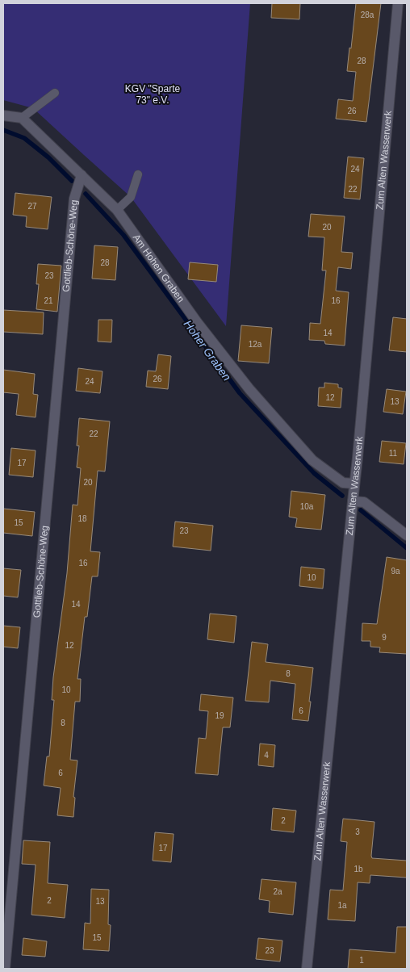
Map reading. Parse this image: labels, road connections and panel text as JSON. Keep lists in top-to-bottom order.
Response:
{
  "streets": {
    "street": ["Zum Alten Wasserwerk", "Gottlieb-Schöne-Weg", "Am Hohen Graben"]
  },
  "crossings": [
    ["Zum Alten Wasserwerk", "Am Hohen Graben"],
    ["Gottlieb-Schöne-Weg", "Am Hohen Graben"]
  ],
  "water": ["Hoher Graben"],
  "parks": ["KGV \"Sparte 73\" e.V."],
  "house_numbers": [
    "28a",
    "28",
    "26",
    "24",
    "22",
    "27",
    "20",
    "28",
    "23",
    "21",
    "16",
    "14",
    "12a",
    "26",
    "24",
    "12",
    "13",
    "22",
    "11",
    "17",
    "20",
    "10a",
    "18",
    "15",
    "23",
    "16",
    "9a",
    "10",
    "14",
    "9",
    "12",
    "8",
    "10",
    "6",
    "19",
    "8",
    "4",
    "6",
    "2",
    "3",
    "17",
    "1b",
    "2a",
    "2",
    "13",
    "1a",
    "15",
    "23",
    "1"
  ]
}
